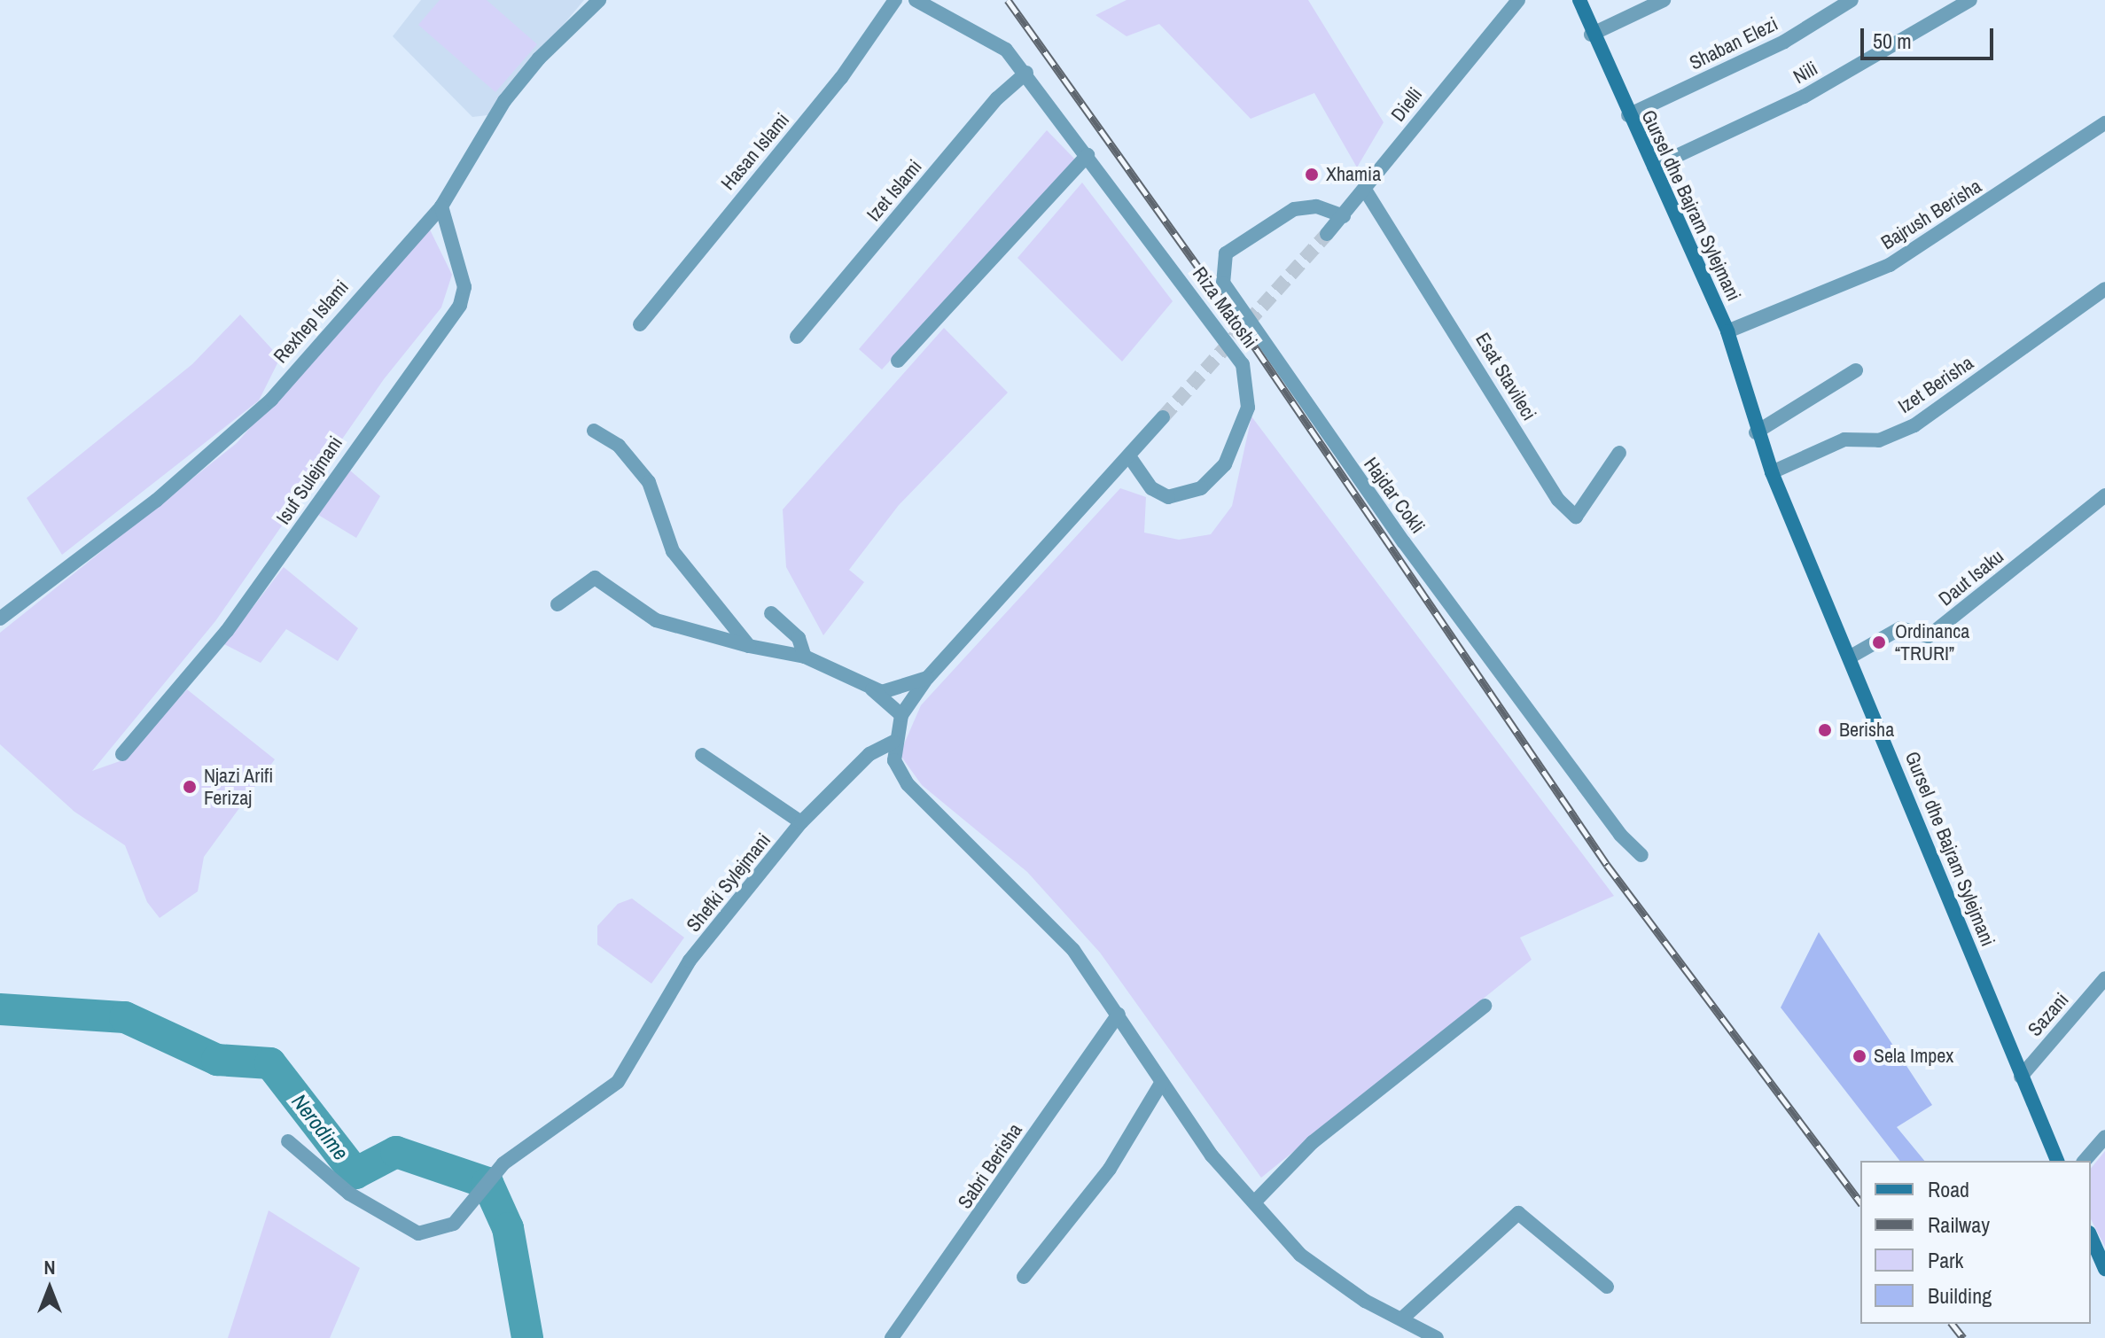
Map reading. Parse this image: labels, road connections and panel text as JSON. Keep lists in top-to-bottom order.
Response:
{
  "streets": {
    "street": [
      "Shaban Elezi",
      "Nili",
      "Dielli",
      "Hasan Islami",
      "Izet Islami",
      "Gursel dhe Bajram Sylejmani",
      "Bajrush Berisha",
      "Riza Matoshi",
      "Rexhep Islami",
      "Esat Stavileci",
      "Izet Berisha",
      "Isuf Sulejmani",
      "Hajdar Cokli",
      "Daut Isaku",
      "Shefki Sylejmani",
      "Sazani",
      "Sabri Berisha"
    ]
  },
  "crossings": [
    ["Shaban Elezi", "Gursel dhe Bajram Sylejmani"],
    ["Nili", "Gursel dhe Bajram Sylejmani"],
    ["Dielli", "Esat Stavileci"],
    ["Dielli", "Hajdar Cokli"],
    ["Izet Islami", "Riza Matoshi"],
    ["Gursel dhe Bajram Sylejmani", "Bajrush Berisha"],
    ["Gursel dhe Bajram Sylejmani", "Izet Berisha"],
    ["Gursel dhe Bajram Sylejmani", "Daut Isaku"],
    ["Gursel dhe Bajram Sylejmani", "Sazani"],
    ["Rexhep Islami", "Isuf Sulejmani"]
  ],
  "water": ["Nerodime"],
  "places": [
    "Xhamia",
    "Ordinanca “TRURI”",
    "Berisha",
    "Njazi Arifi Ferizaj",
    "Sela Impex"
  ],
  "legend": [
    "Road",
    "Railway",
    "Park",
    "Building"
  ],
  "scale_bar": "50 m",
  "north": "top"
}
